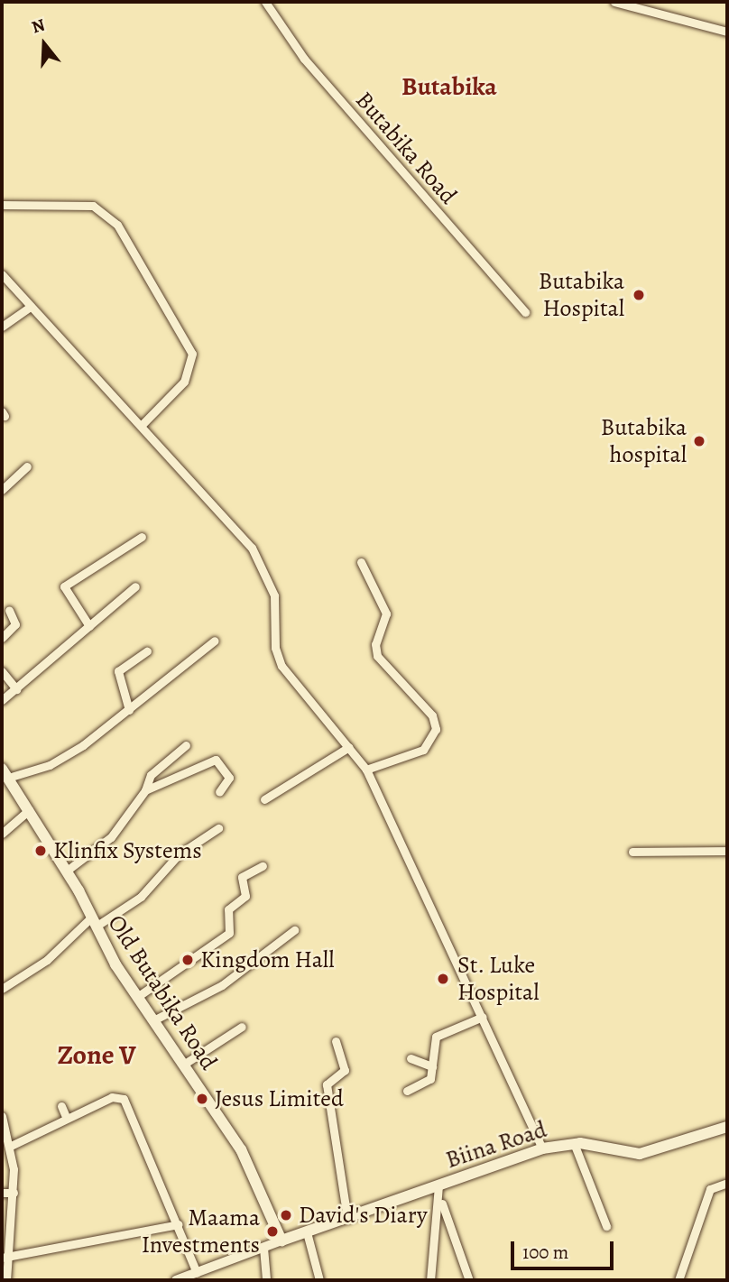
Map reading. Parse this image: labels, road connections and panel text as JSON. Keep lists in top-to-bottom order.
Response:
{
  "streets": {
    "main road": ["Old Butabika Road", "Biina Road"],
    "street": ["Butabika Road"]
  },
  "crossings": [
    ["Old Butabika Road", "Biina Road"]
  ],
  "districts": ["Butabika", "Zone V"],
  "places": [
    "Butabika Hospital",
    "Butabika hospital",
    "Klinfix Systems",
    "Kingdom Hall",
    "St. Luke Hospital",
    "Jesus Limited",
    "David's Diary",
    "Maama Investments"
  ],
  "scale_bar": "100 m",
  "north": "top"
}
